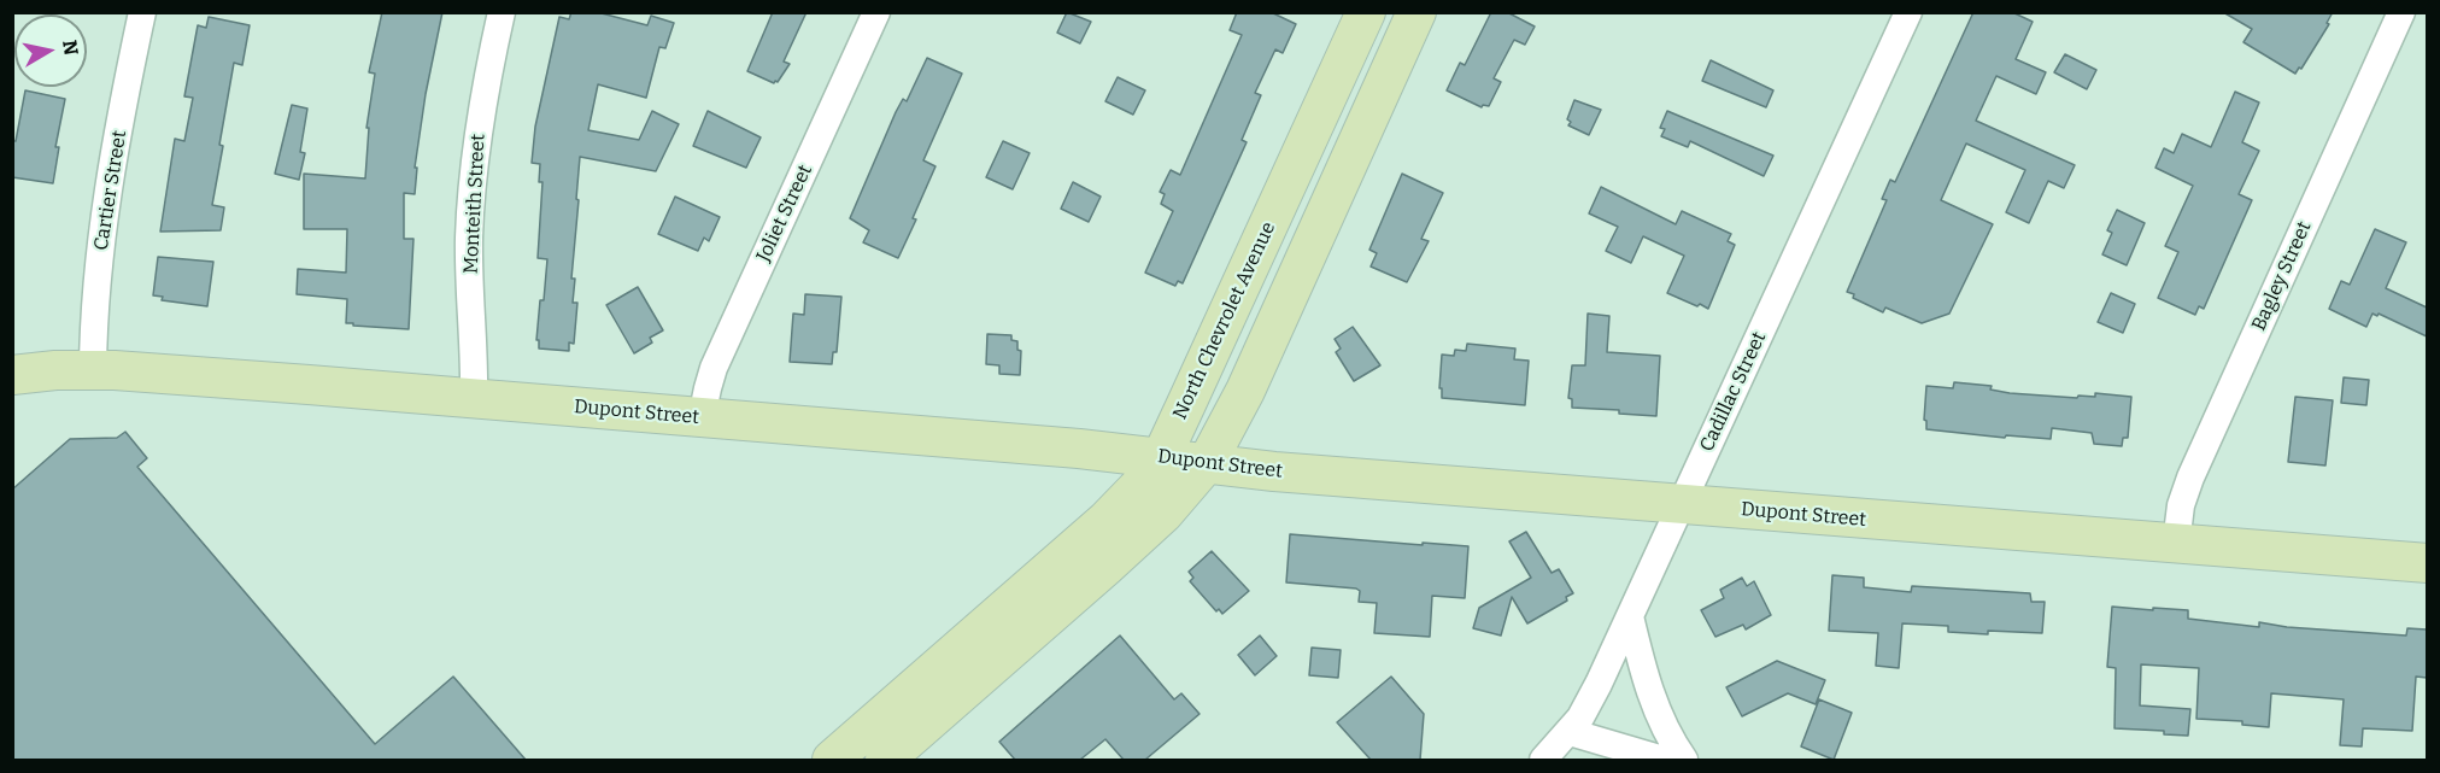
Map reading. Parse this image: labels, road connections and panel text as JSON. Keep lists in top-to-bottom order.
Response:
{
  "streets": {
    "street": [
      "Cartier Street",
      "Monteith Street",
      "Joliet Street",
      "Bagley Street",
      "North Chevrolet Avenue",
      "Cadillac Street",
      "Dupont Street"
    ]
  },
  "crossings": [
    ["Cartier Street", "Dupont Street"],
    ["Monteith Street", "Dupont Street"],
    ["Joliet Street", "Dupont Street"],
    ["Bagley Street", "Dupont Street"],
    ["North Chevrolet Avenue", "Dupont Street"],
    ["Cadillac Street", "Dupont Street"]
  ],
  "north": "right"
}
